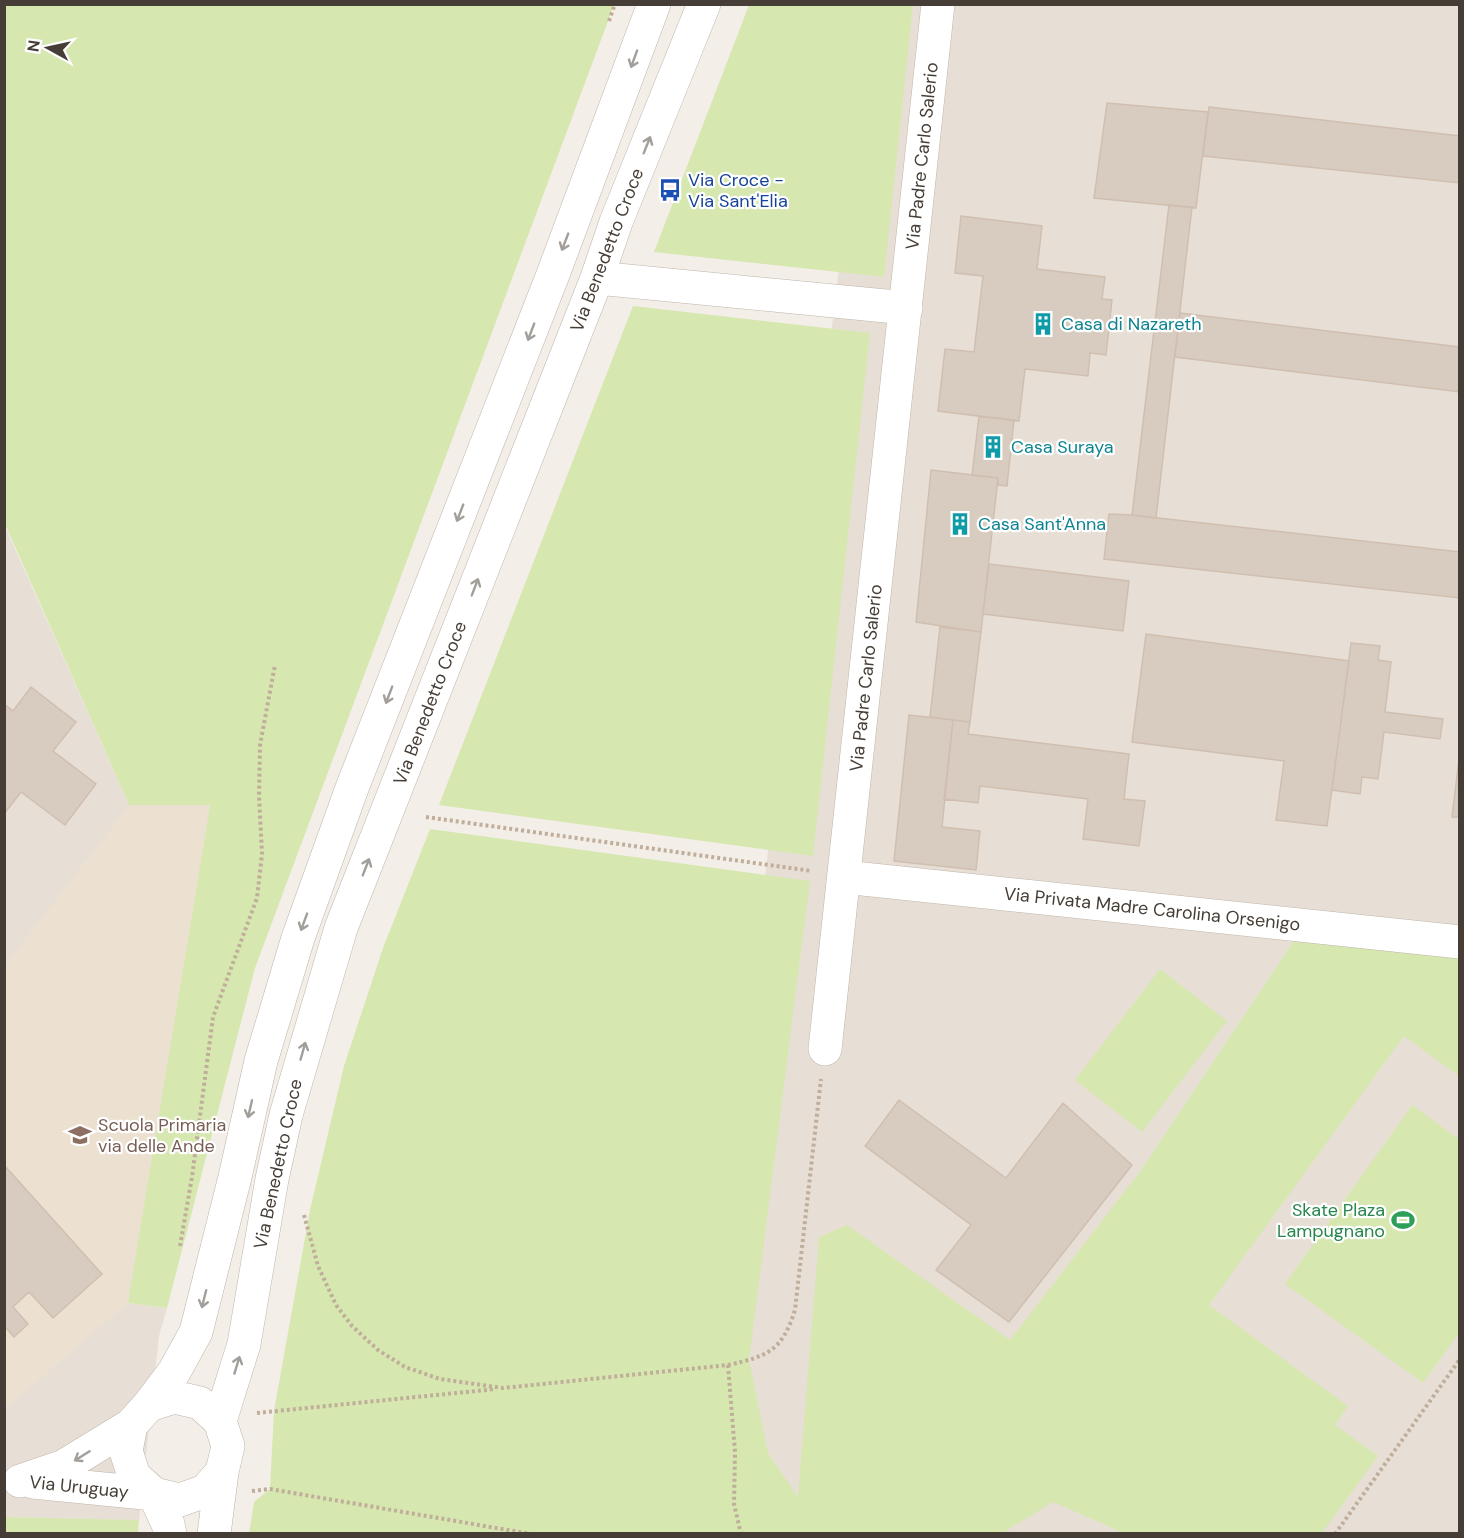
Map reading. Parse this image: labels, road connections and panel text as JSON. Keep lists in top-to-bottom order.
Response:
{
  "streets": {
    "street": [
      "Via Padre Carlo Salerio",
      "Via Benedetto Croce",
      "Via Privata Madre Carolina Orsenigo",
      "Via Uruguay"
    ]
  },
  "crossings": [
    ["Via Padre Carlo Salerio", "Via Privata Madre Carolina Orsenigo"],
    ["Via Benedetto Croce", "Via Uruguay"]
  ],
  "places": {
    "bus stop": ["Via Croce - Via Sant'Elia"],
    "building": ["Casa di Nazareth", "Casa Suraya", "Casa Sant'Anna"],
    "school or university": ["Scuola Primaria via delle Ande"],
    "sports": ["Skate Plaza Lampugnano"]
  },
  "north": "left"
}
